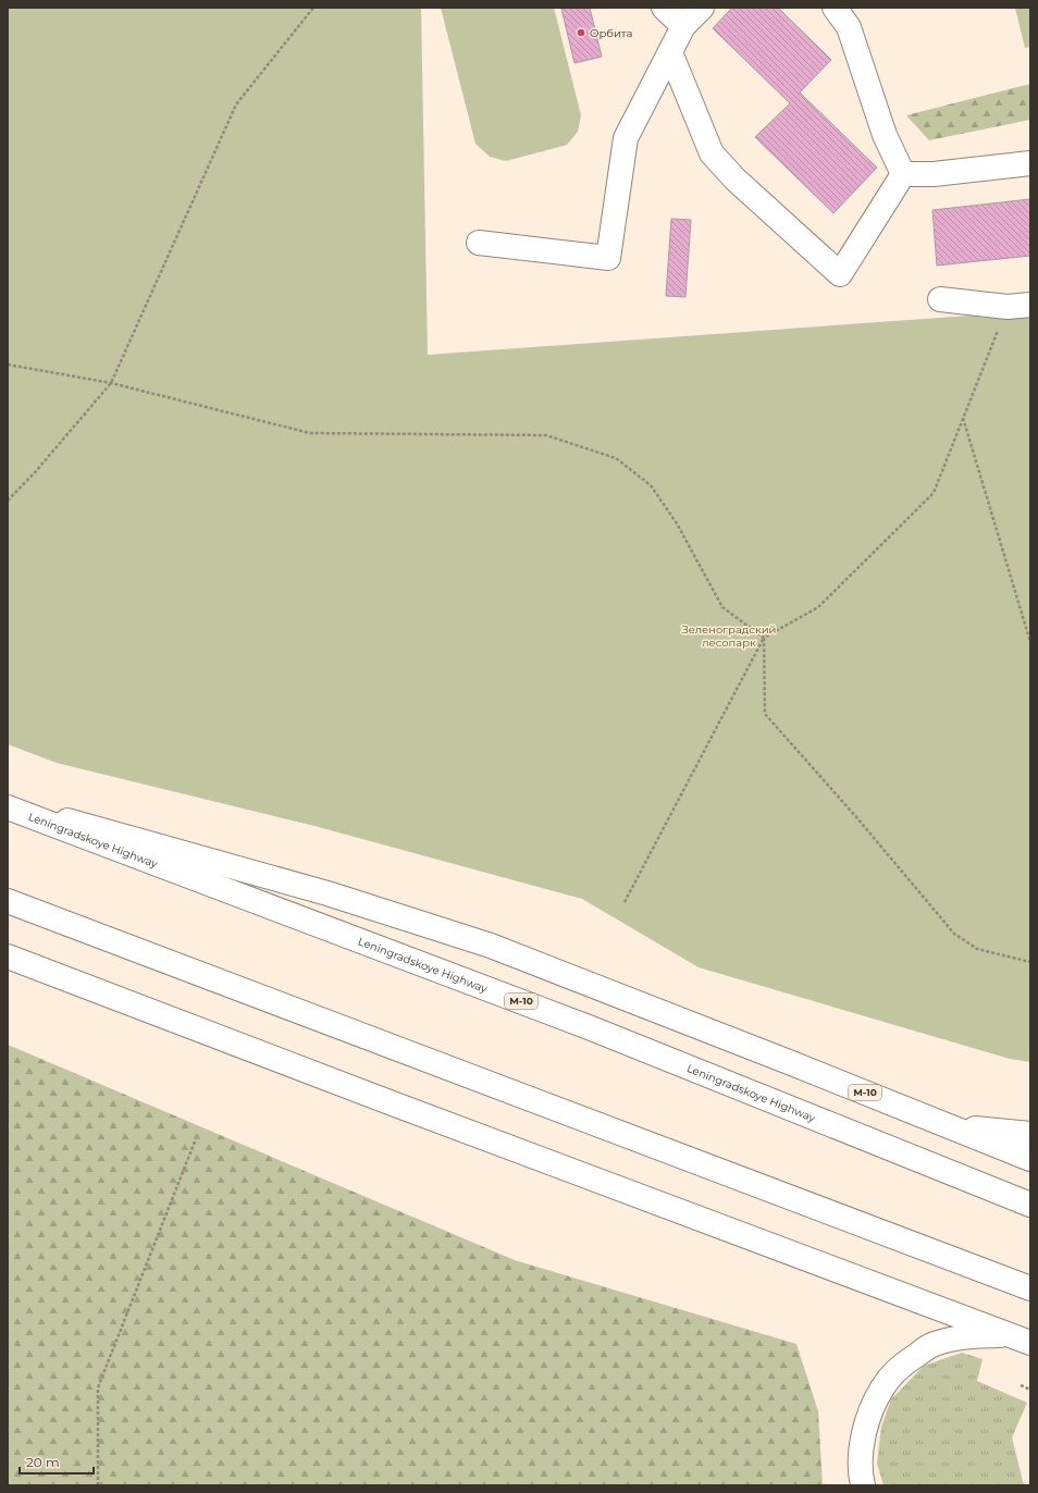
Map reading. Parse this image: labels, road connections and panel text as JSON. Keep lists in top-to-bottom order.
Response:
{
  "streets": {
    "main road": ["Leningradskoye Highway", "М-10"]
  },
  "parks": ["Зеленоградский лесопарк"],
  "places": ["Орбита"],
  "scale_bar": "20 m"
}
